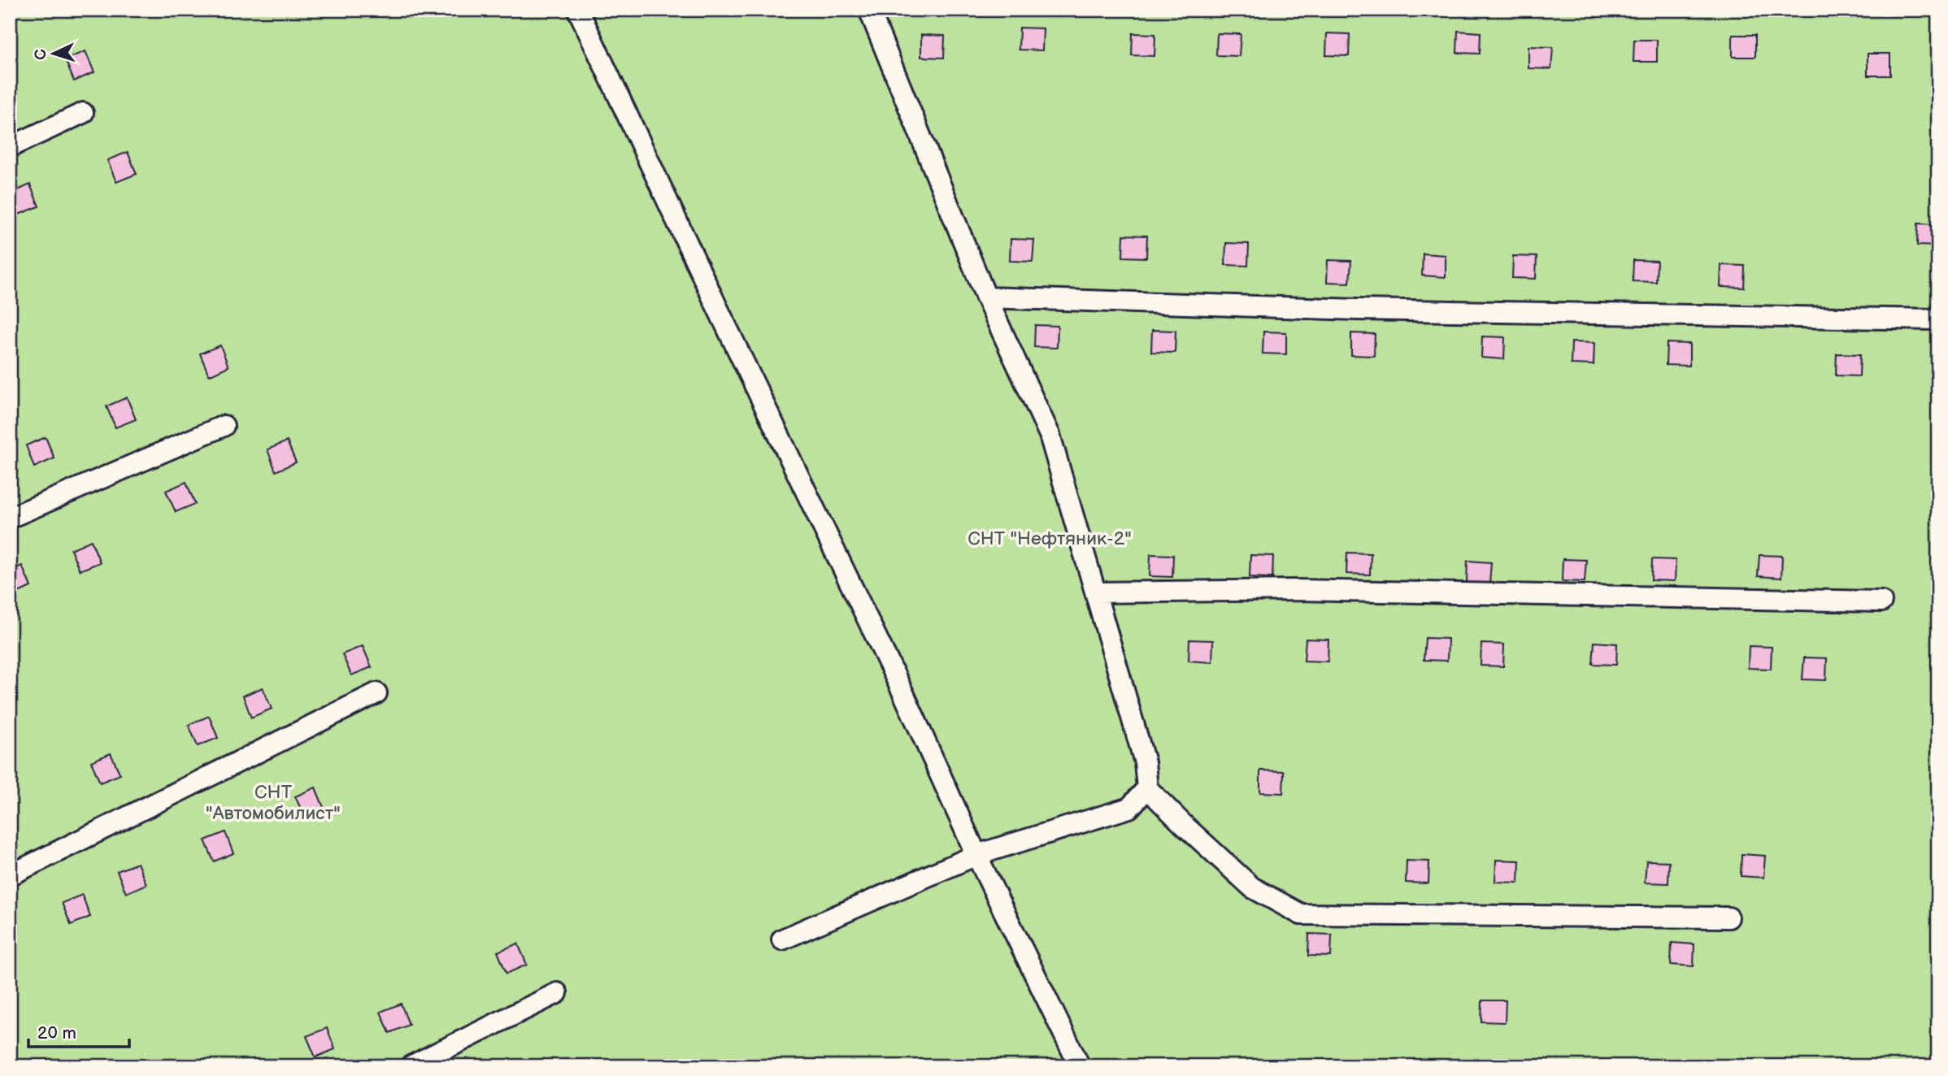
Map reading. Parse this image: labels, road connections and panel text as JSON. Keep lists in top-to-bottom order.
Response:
{
  "parks": ["СНТ \"Нефтяник-2\"", "СНТ \"Автомобилист\""],
  "scale_bar": "20 m",
  "north": "left"
}
